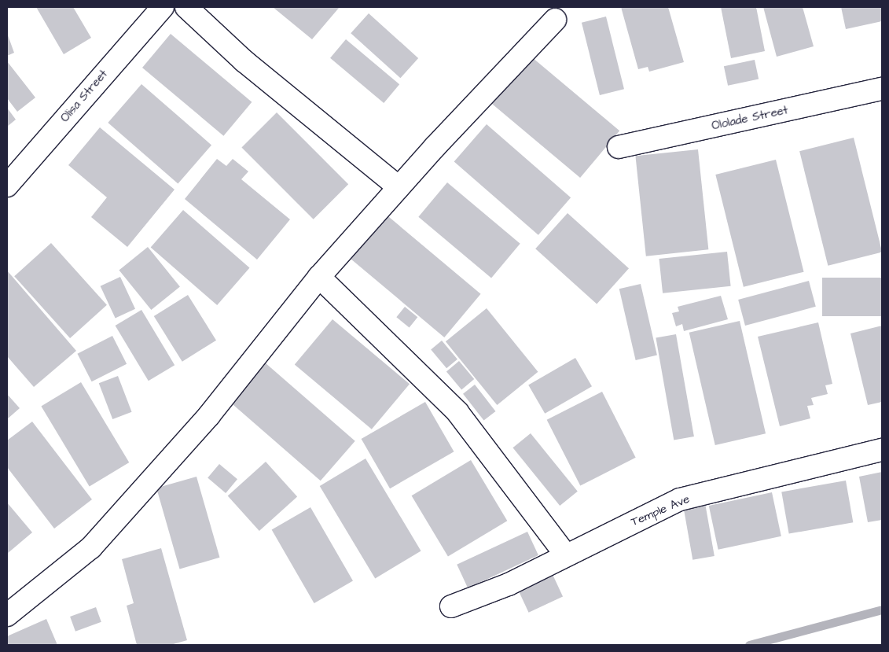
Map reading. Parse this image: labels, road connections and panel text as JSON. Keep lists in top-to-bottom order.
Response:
{
  "streets": {
    "street": ["Olisa Street", "Ololade Street", "Temple Ave"]
  }
}
